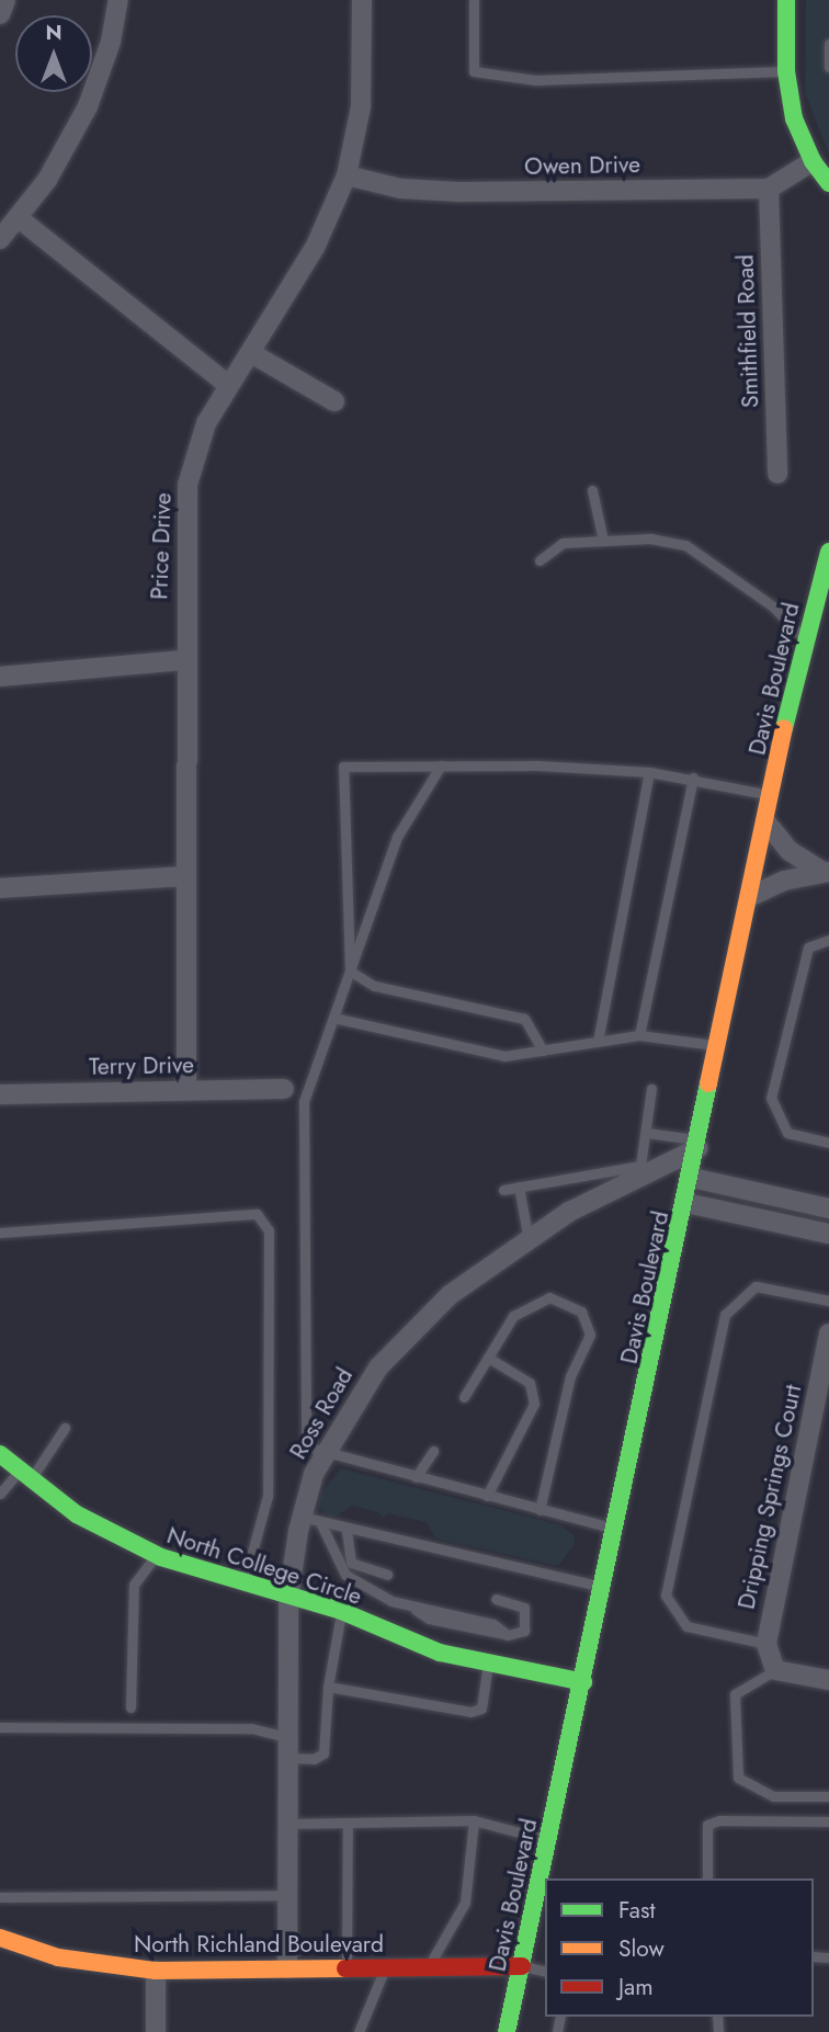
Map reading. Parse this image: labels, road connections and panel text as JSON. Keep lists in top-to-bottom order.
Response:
{
  "streets": {
    "main road": ["Davis Boulevard", "North College Circle", "North Richland Boulevard"],
    "street": [
      "Owen Drive",
      "Smithfield Road",
      "Price Drive",
      "Terry Drive",
      "Ross Road",
      "Dripping Springs Court"
    ]
  },
  "crossings": [
    ["Owen Drive", "Smithfield Road"],
    ["Owen Drive", "Price Drive"],
    ["Price Drive", "Terry Drive"],
    ["Davis Boulevard", "Ross Road"],
    ["Davis Boulevard", "North College Circle"],
    ["Davis Boulevard", "North Richland Boulevard"],
    ["Ross Road", "North College Circle"],
    ["Ross Road", "North Richland Boulevard"]
  ],
  "legend": ["Fast", "Slow", "Jam"],
  "north": "top"
}
